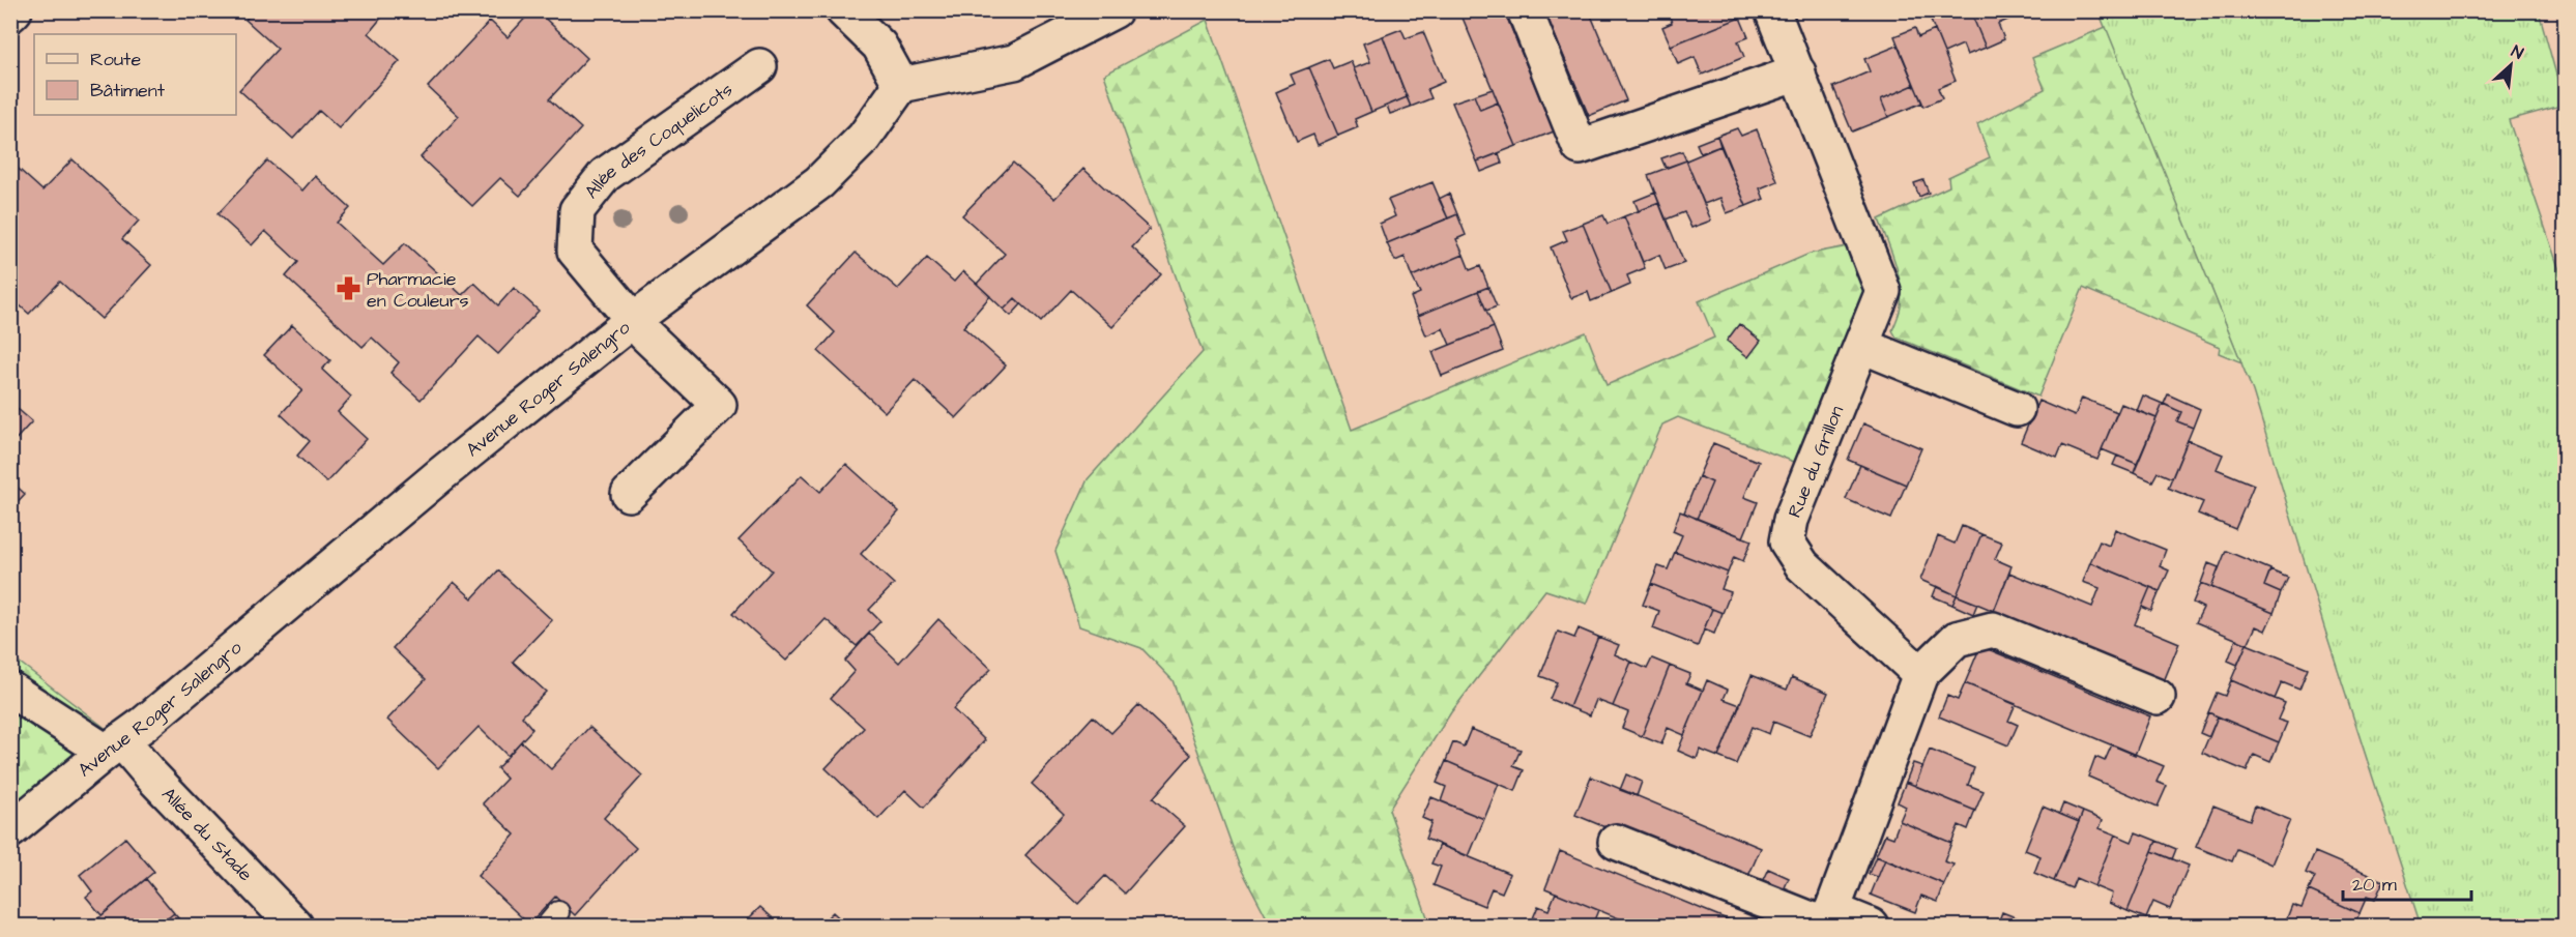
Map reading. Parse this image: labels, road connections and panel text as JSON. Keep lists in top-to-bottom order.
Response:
{
  "streets": {
    "street": [
      "Allée des Coquelicots",
      "Avenue Roger Salengro",
      "Rue du Grillon",
      "Allée du Stade"
    ]
  },
  "crossings": [
    ["Allée des Coquelicots", "Avenue Roger Salengro"],
    ["Avenue Roger Salengro", "Allée du Stade"]
  ],
  "places": {
    "pharmacy": ["Pharmacie en Couleurs"]
  },
  "legend": ["Route", "Bâtiment"],
  "scale_bar": "20 m",
  "north": "top right"
}
